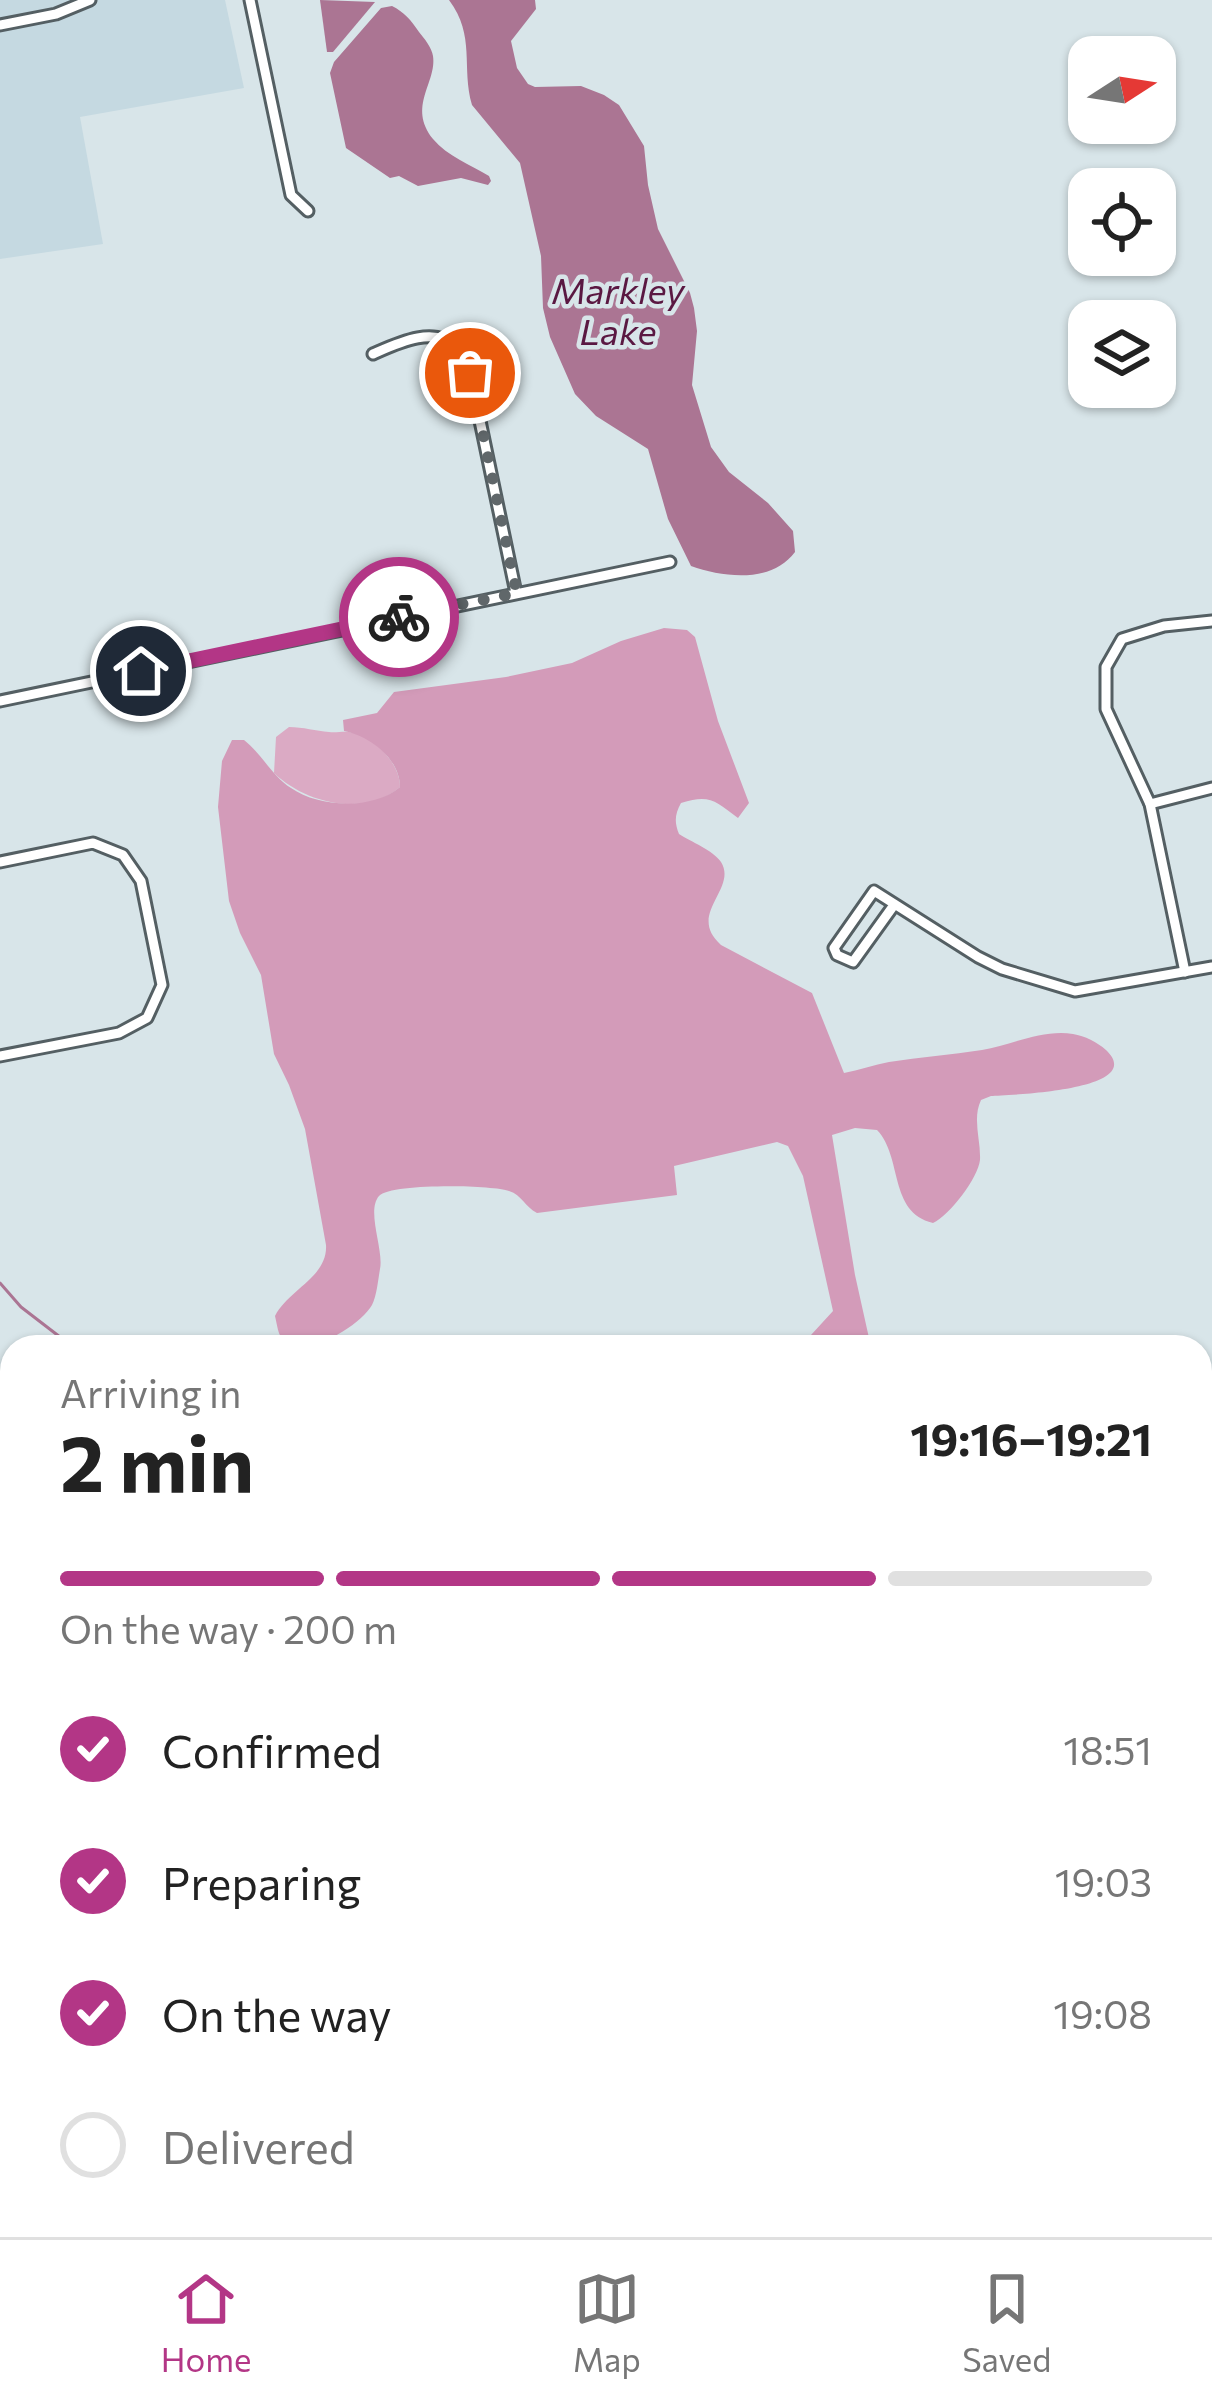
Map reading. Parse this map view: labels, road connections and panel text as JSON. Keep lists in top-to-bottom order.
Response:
{
  "water": ["Markley Lake"],
  "north": "right",
  "page": {
    "heading": ["2 min", "Arriving in", "19:16–19:21"],
    "bar": "On the way · 200 m",
    "list": [
      ["Confirmed", "18:51"],
      ["Preparing", "19:03"],
      ["On the way", "19:08"],
      "Delivered"
    ],
    "tabs": ["Home", "Map", "Saved"]
  }
}
